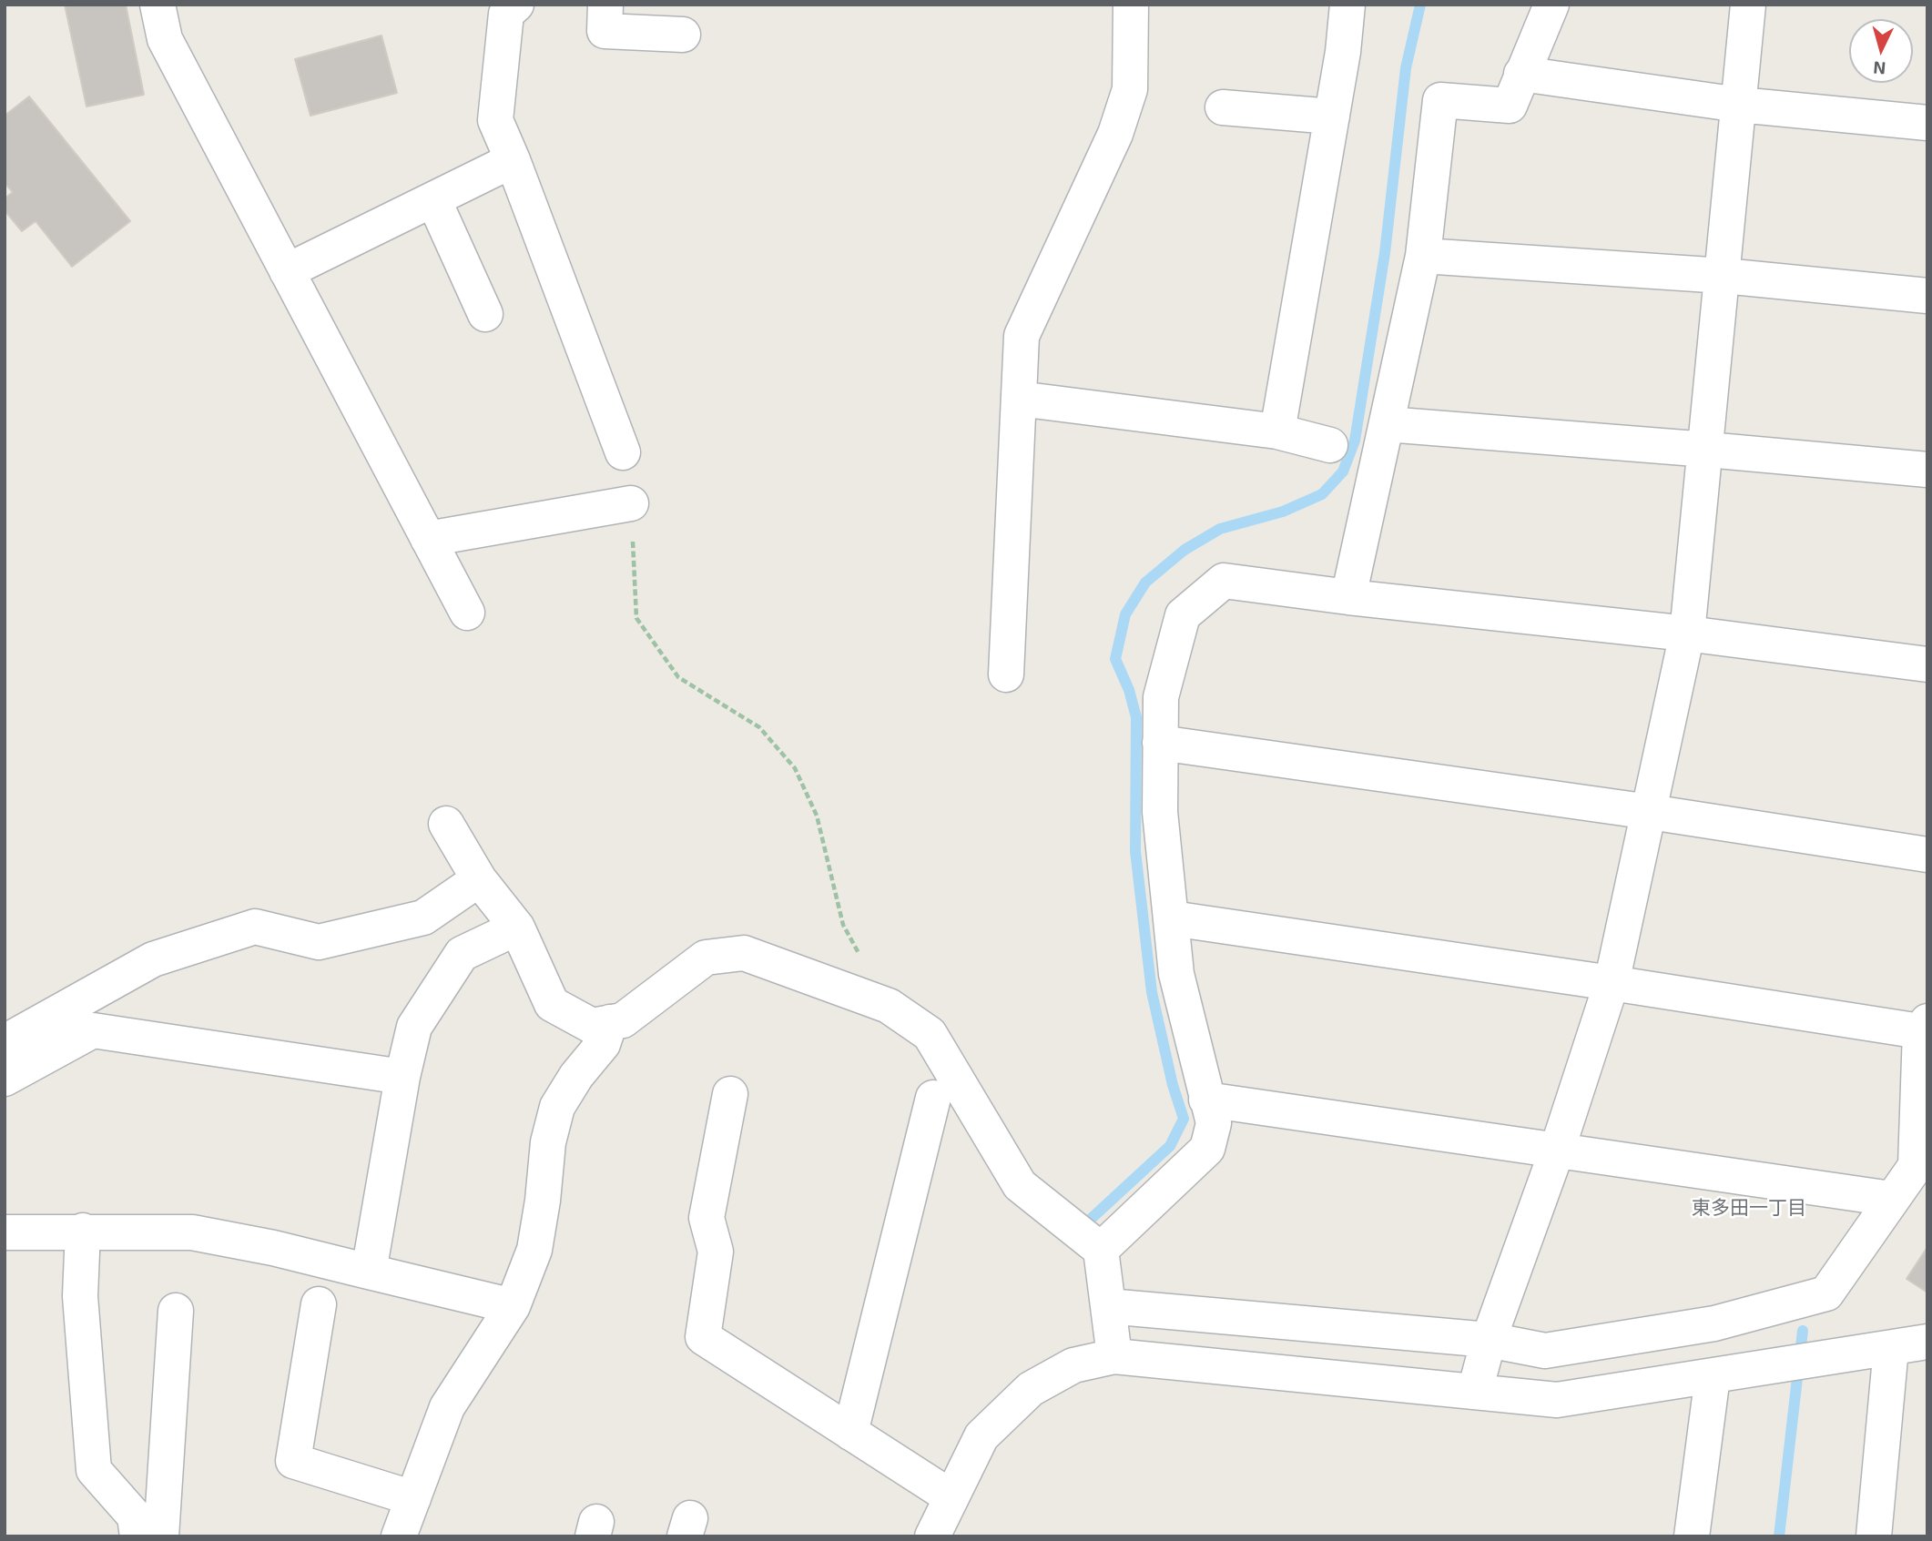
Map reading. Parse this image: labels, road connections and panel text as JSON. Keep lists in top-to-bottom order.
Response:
{
  "districts": ["東多田一丁目"],
  "north": "bottom"
}
